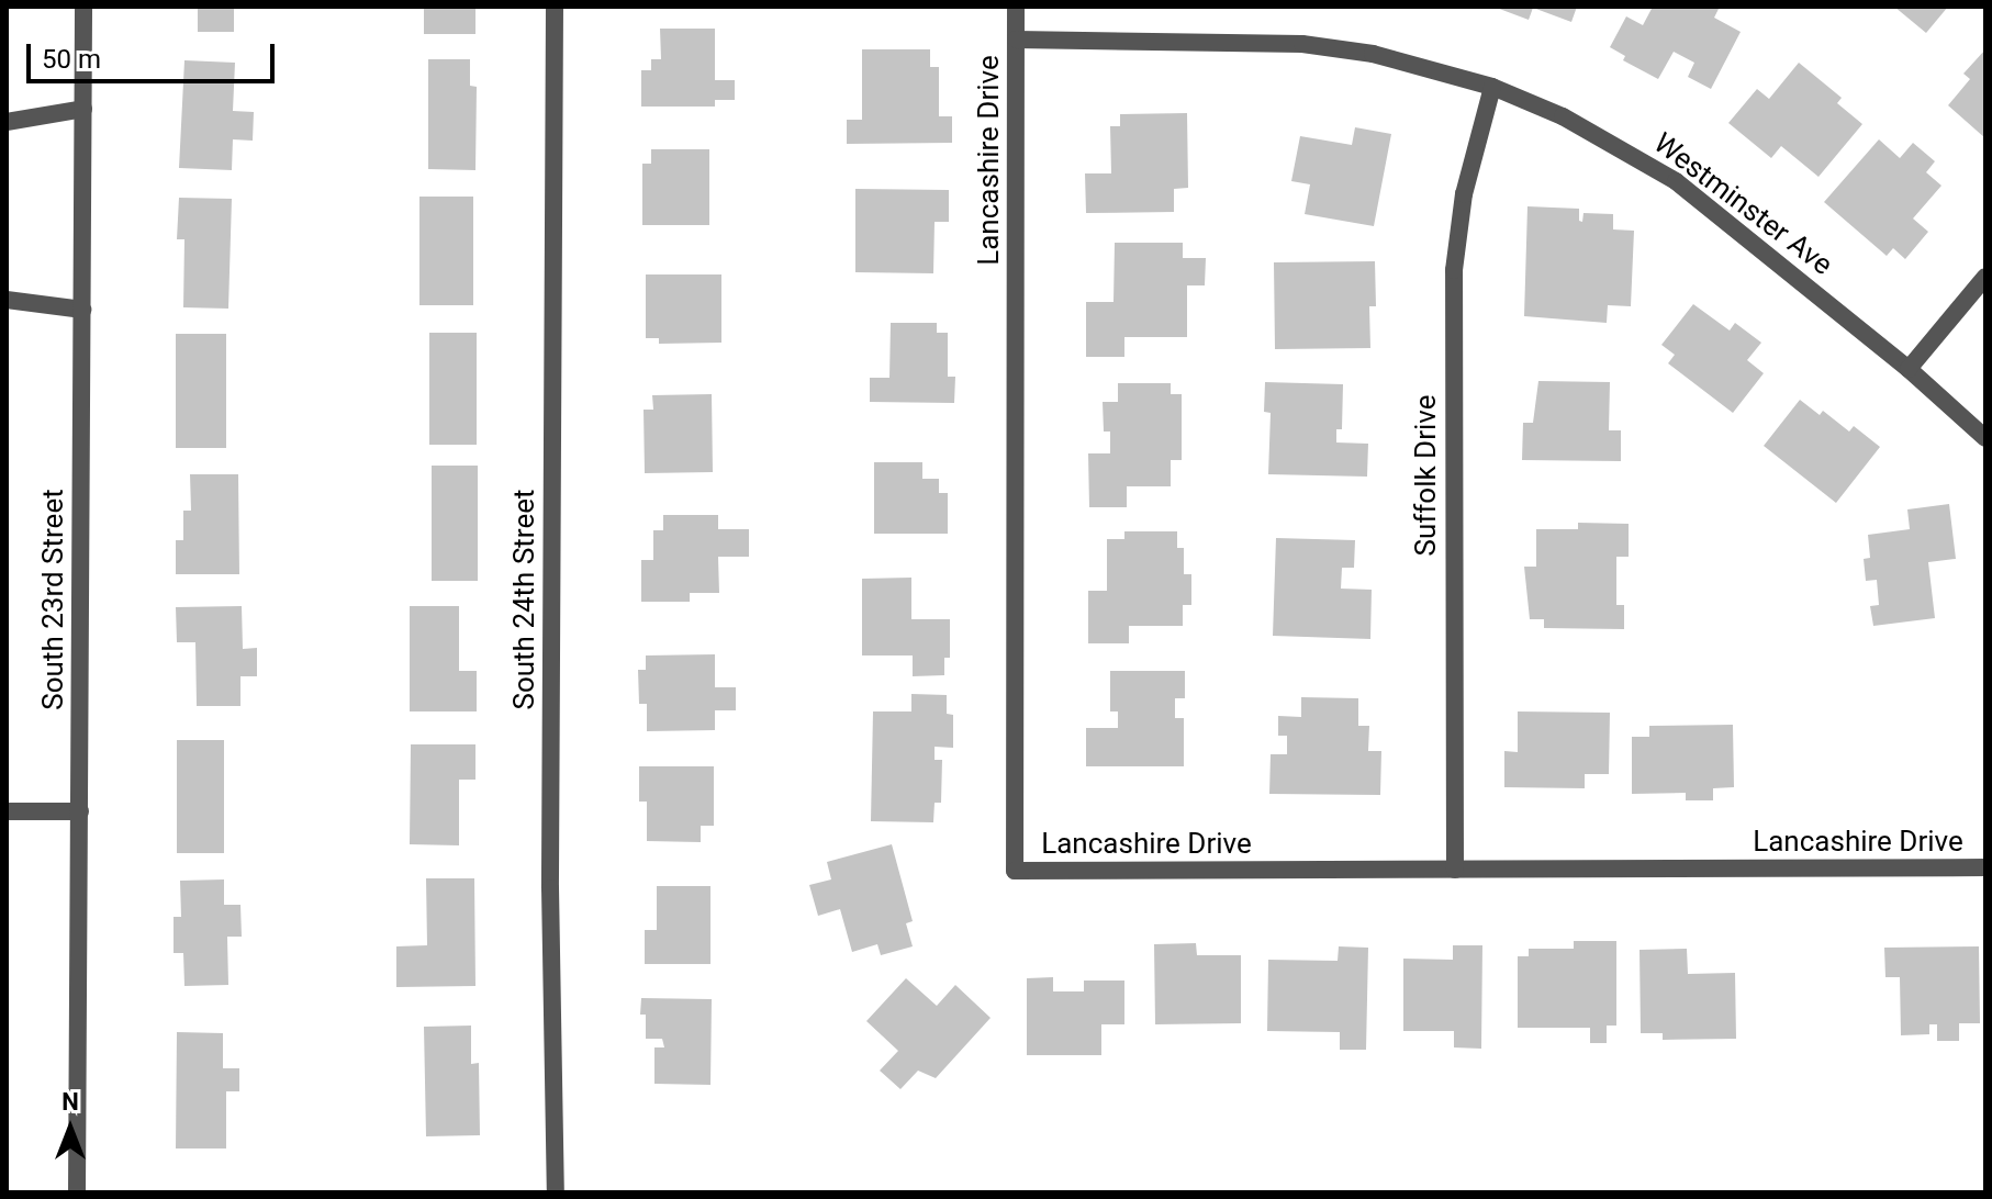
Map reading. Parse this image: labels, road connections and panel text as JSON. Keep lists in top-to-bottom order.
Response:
{
  "streets": {
    "street": [
      "Lancashire Drive",
      "Westminster Ave",
      "Suffolk Drive",
      "South 23rd Street",
      "South 24th Street"
    ]
  },
  "crossings": [
    ["Lancashire Drive", "Westminster Ave"],
    ["Lancashire Drive", "Suffolk Drive"],
    ["Westminster Ave", "Suffolk Drive"]
  ],
  "scale_bar": "50 m",
  "north": "top"
}
